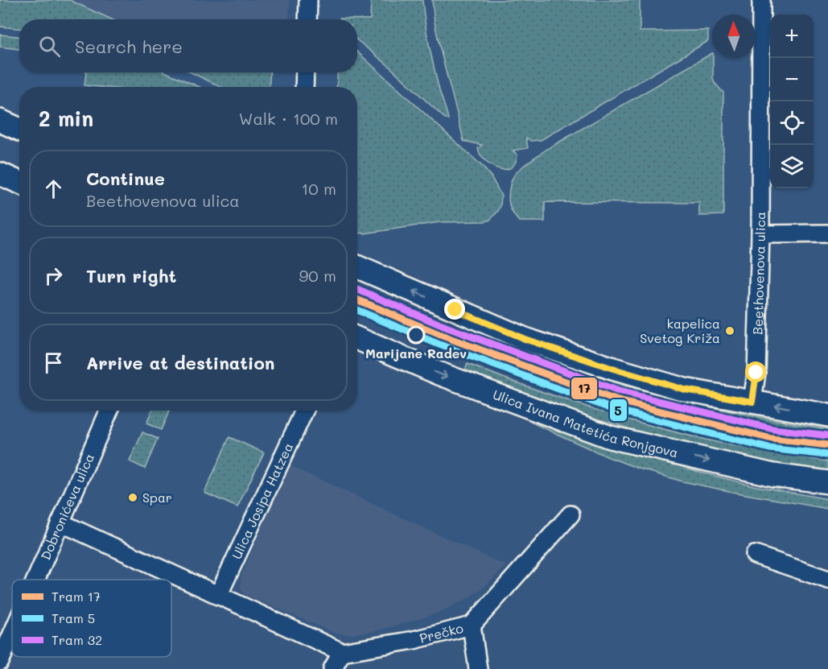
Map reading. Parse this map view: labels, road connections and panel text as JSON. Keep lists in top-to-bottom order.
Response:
{
  "streets": {
    "street": [
      "Beethovenova ulica",
      "Ulica Ivana Matetića Ronjgova",
      "Ulica Josipa Hatzea",
      "Dobronićeva ulica",
      "Prečko"
    ]
  },
  "places": ["kapelica Svetog Križa", "Marijane Radev", "Spar"],
  "lines": ["tram line 32", "tram line 17", "tram line 5"],
  "legend": ["Tram 17", "Tram 5", "Tram 32"],
  "north": "top",
  "page": {
    "map_buttons": ["+", "−"],
    "search": "Search here",
    "heading": ["2 min", "Walk · 100 m"],
    "list": [
      ["Continue", "Beethovenova ulica", "10 m"],
      ["Turn right", "90 m"],
      "Arrive at destination"
    ]
  }
}
